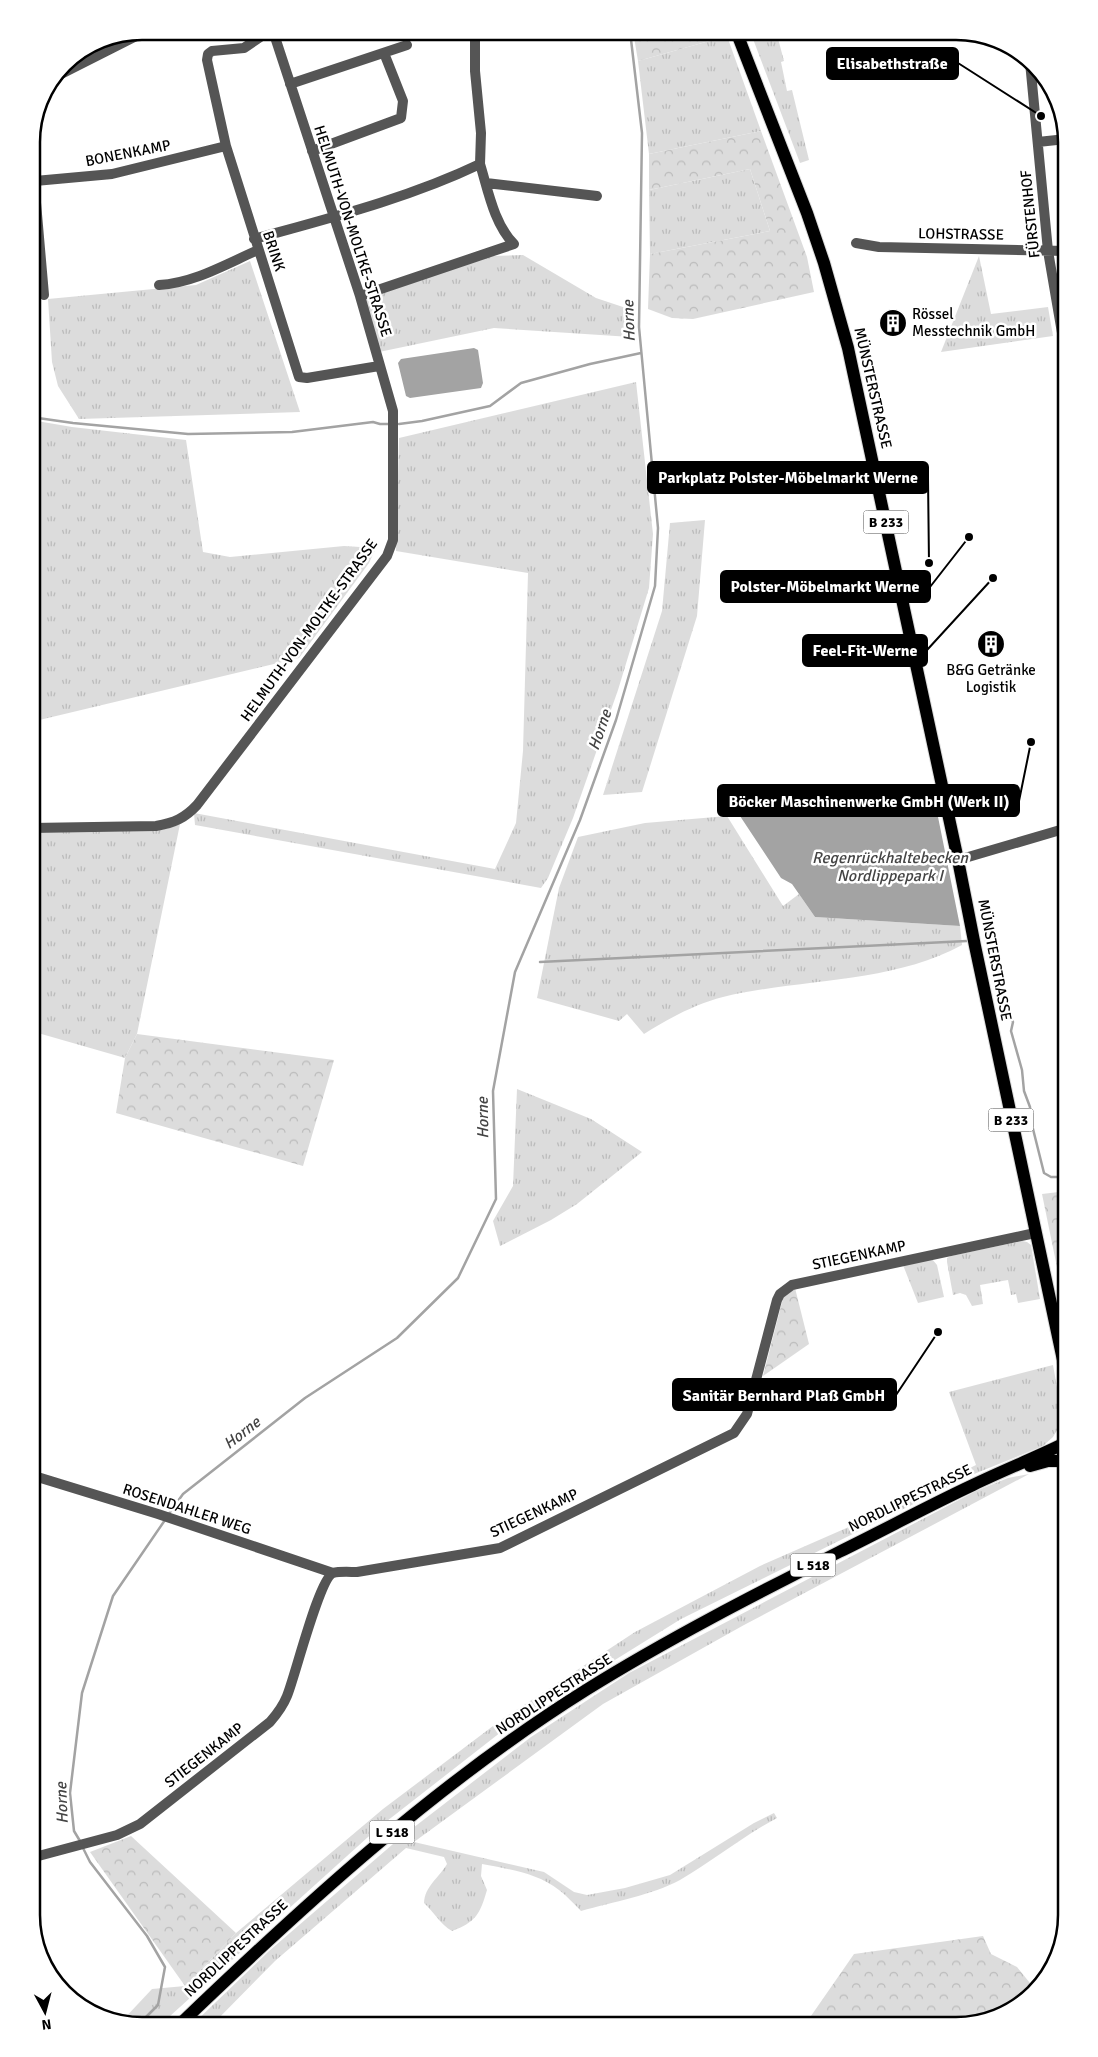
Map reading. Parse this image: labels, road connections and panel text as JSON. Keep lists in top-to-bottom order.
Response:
{
  "streets": {
    "main road": [
      "MÜNSTERSTRASSE",
      "B 233",
      "NORDLIPPESTRASSE",
      "L 518"
    ],
    "street": [
      "BONENKAMP",
      "FÜRSTENHOF",
      "HELMUTH-VON-MOLTKE-STRASSE",
      "LOHSTRASSE",
      "BRINK",
      "STIEGENKAMP",
      "ROSENDAHLER WEG"
    ]
  },
  "crossings": [
    ["BONENKAMP", "BRINK"],
    ["FÜRSTENHOF", "LOHSTRASSE"],
    ["HELMUTH-VON-MOLTKE-STRASSE", "BRINK"],
    ["MÜNSTERSTRASSE", "STIEGENKAMP"],
    ["STIEGENKAMP", "ROSENDAHLER WEG"]
  ],
  "water": ["Horne", "Regenrückhaltebecken Nordlippepark I"],
  "places": {
    "other": [
      "Elisabethstraße",
      "Polster-Möbelmarkt Werne",
      "Parkplatz Polster-Möbelmarkt Werne",
      "Feel-Fit-Werne",
      "Böcker Maschinenwerke GmbH (Werk II)",
      "Sanitär Bernhard Plaß GmbH"
    ],
    "building": ["Rössel Messtechnik GmbH", "B&G Getränke Logistik"]
  },
  "north": "bottom"
}
